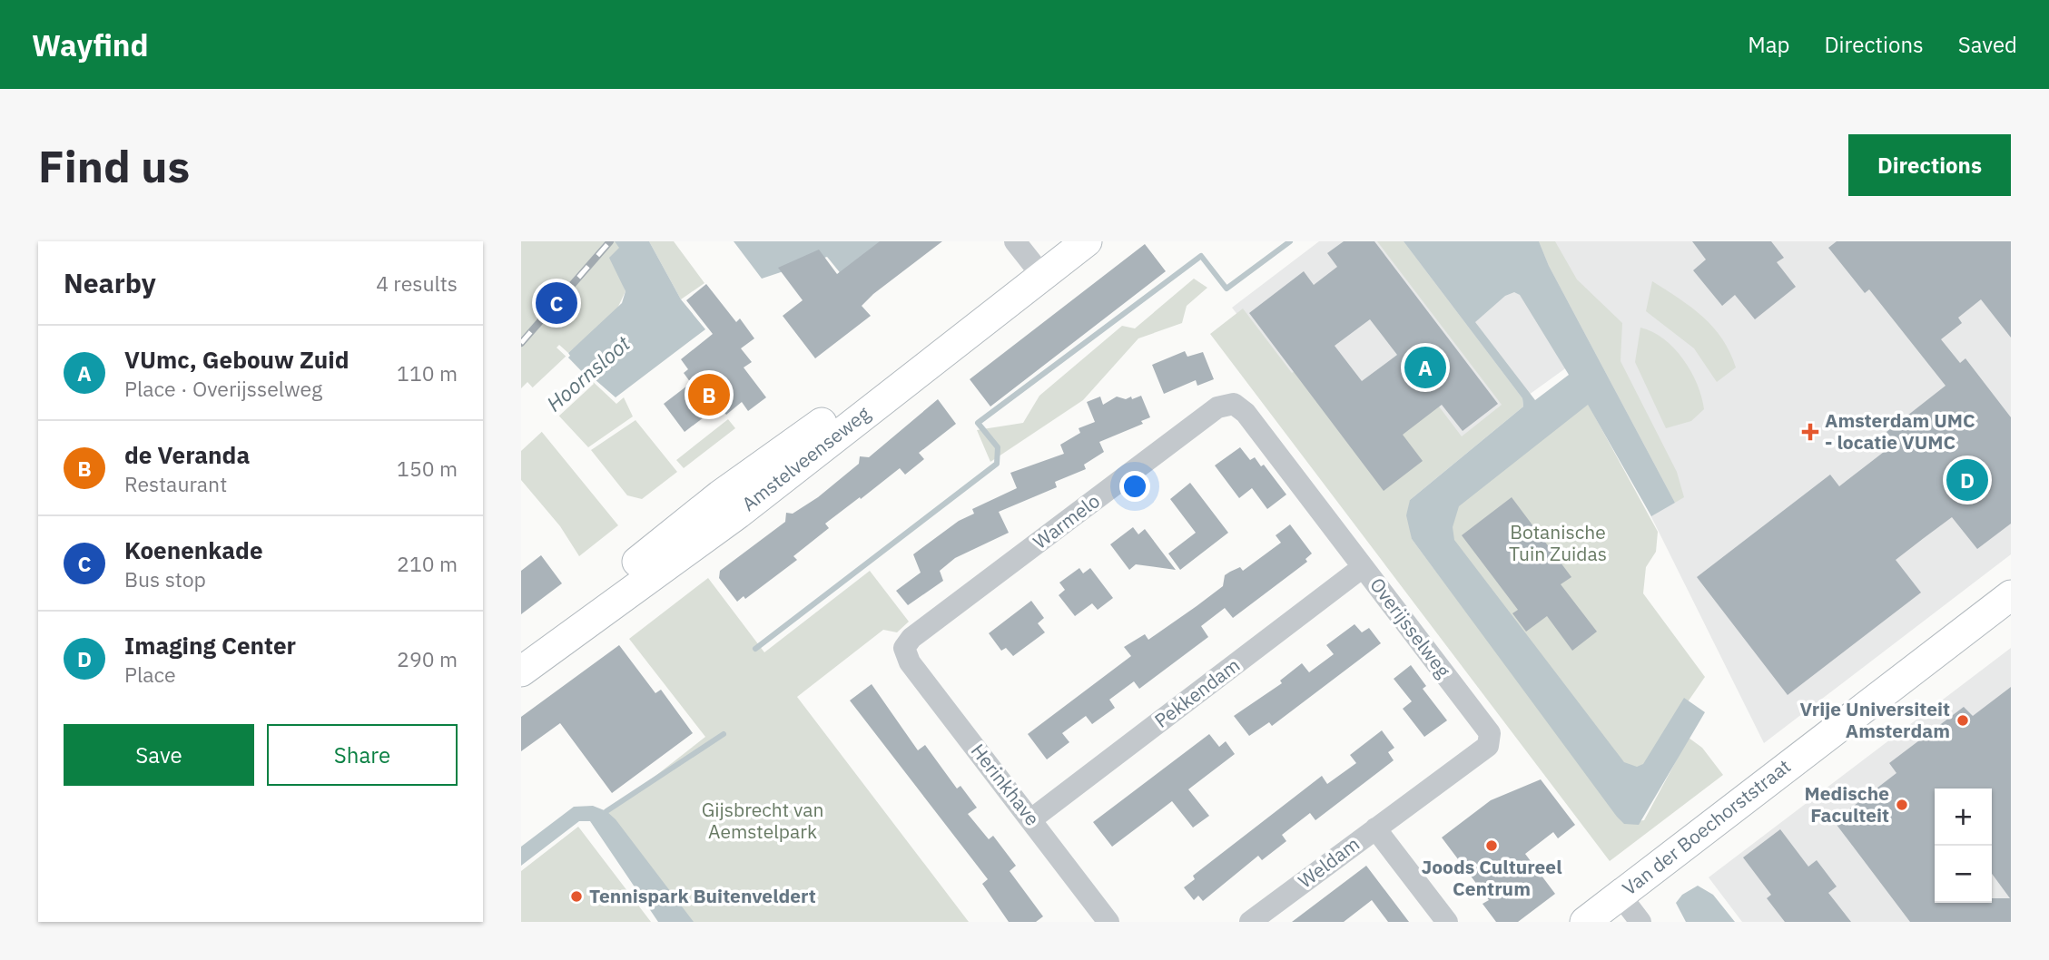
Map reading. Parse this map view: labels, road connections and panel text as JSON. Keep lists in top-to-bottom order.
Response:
{
  "streets": {
    "main road": ["Amstelveenseweg", "Van der Boechorststraat"],
    "street": [
      "Warmelo",
      "Overijsselweg",
      "Pekkendam",
      "Herinkhave",
      "Weldam"
    ]
  },
  "crossings": [
    ["Warmelo", "Overijsselweg"],
    ["Warmelo", "Herinkhave"],
    ["Overijsselweg", "Pekkendam"],
    ["Overijsselweg", "Weldam"],
    ["Pekkendam", "Herinkhave"]
  ],
  "water": ["Hoornsloot"],
  "parks": ["Botanische Tuin Zuidas", "Gijsbrecht van Aemstelpark"],
  "places": {
    "health": ["Amsterdam UMC - locatie VUMC"],
    "other": [
      "Vrije Universiteit Amsterdam",
      "Medische Faculteit",
      "Joods Cultureel Centrum",
      "Tennispark Buitenveldert"
    ]
  },
  "page": {
    "header": "Wayfind",
    "nav": ["Map", "Directions", "Saved"],
    "buttons": [
      "Directions",
      ["Save", "Share"]
    ],
    "title": "Find us",
    "heading": ["Nearby", "4 results"],
    "pins": [
      "C",
      "A",
      "B",
      "D"
    ],
    "list": [
      {
        "mark": "A",
        "name": "VUmc, Gebouw Zuid",
        "note": "Place · Overijsselweg",
        "value": "110 m"
      },
      {
        "mark": "B",
        "name": "de Veranda",
        "note": "Restaurant",
        "value": "150 m"
      },
      {
        "mark": "C",
        "name": "Koenenkade",
        "note": "Bus stop",
        "value": "210 m"
      },
      {
        "mark": "D",
        "name": "Imaging Center",
        "note": "Place",
        "value": "290 m"
      }
    ],
    "map_buttons": ["+", "−"]
  }
}
